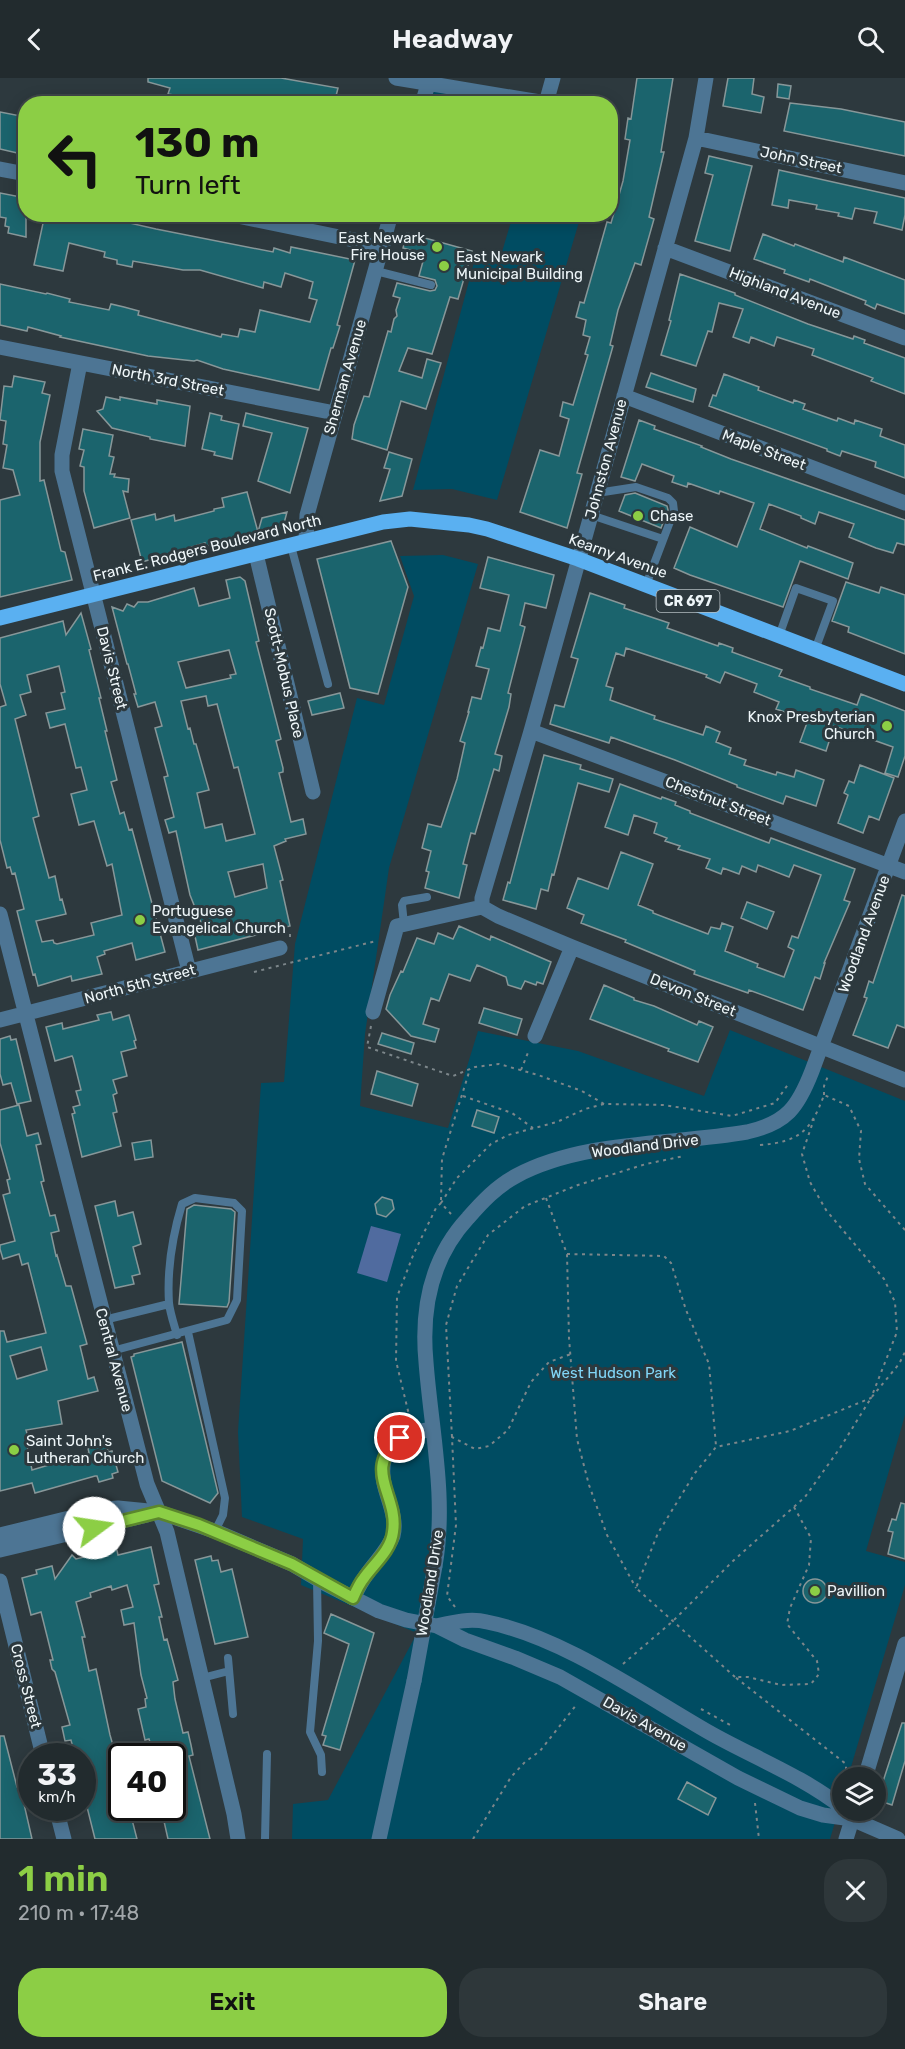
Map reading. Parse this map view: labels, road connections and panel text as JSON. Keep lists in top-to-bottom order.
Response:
{
  "streets": {
    "main road": ["Frank E. Rodgers Boulevard North", "Kearny Avenue", "CR 697"],
    "street": [
      "John Street",
      "Highland Avenue",
      "Sherman Avenue",
      "North 3rd Street",
      "Maple Street",
      "Johnston Avenue",
      "Davis Street",
      "Scott-Mobus Place",
      "Chestnut Street",
      "Woodland Avenue",
      "North 5th Street",
      "Devon Street",
      "Woodland Drive",
      "Central Avenue",
      "Cross Street",
      "Davis Avenue"
    ]
  },
  "crossings": [
    ["John Street", "Johnston Avenue"],
    ["Highland Avenue", "Johnston Avenue"],
    ["Sherman Avenue", "North 3rd Street"],
    ["Sherman Avenue", "Frank E. Rodgers Boulevard North"],
    ["North 3rd Street", "Davis Street"],
    ["Maple Street", "Johnston Avenue"],
    ["Johnston Avenue", "Kearny Avenue"],
    ["Johnston Avenue", "Chestnut Street"],
    ["Johnston Avenue", "Devon Street"],
    ["Frank E. Rodgers Boulevard North", "Kearny Avenue"],
    ["Frank E. Rodgers Boulevard North", "Davis Street"],
    ["Frank E. Rodgers Boulevard North", "Scott-Mobus Place"],
    ["Davis Street", "North 5th Street"],
    ["Chestnut Street", "Woodland Avenue"],
    ["Woodland Avenue", "Devon Street"],
    ["Woodland Avenue", "Woodland Drive"],
    ["North 5th Street", "Central Avenue"],
    ["Devon Street", "Woodland Drive"],
    ["Central Avenue", "Davis Avenue"]
  ],
  "parks": ["West Hudson Park"],
  "places": [
    "East Newark Fire House",
    "East Newark Municipal Building",
    "Chase",
    "Knox Presbyterian Church",
    "Portuguese Evangelical Church",
    "Saint John's Lutheran Church",
    "Pavillion"
  ],
  "page": {
    "header": "Headway",
    "turn": ["130 m", "Turn left"],
    "speed": "33 km/h",
    "limit": "40",
    "heading": ["1 min", "210 m · 17:48"],
    "buttons": ["Exit", "Share"]
  }
}
